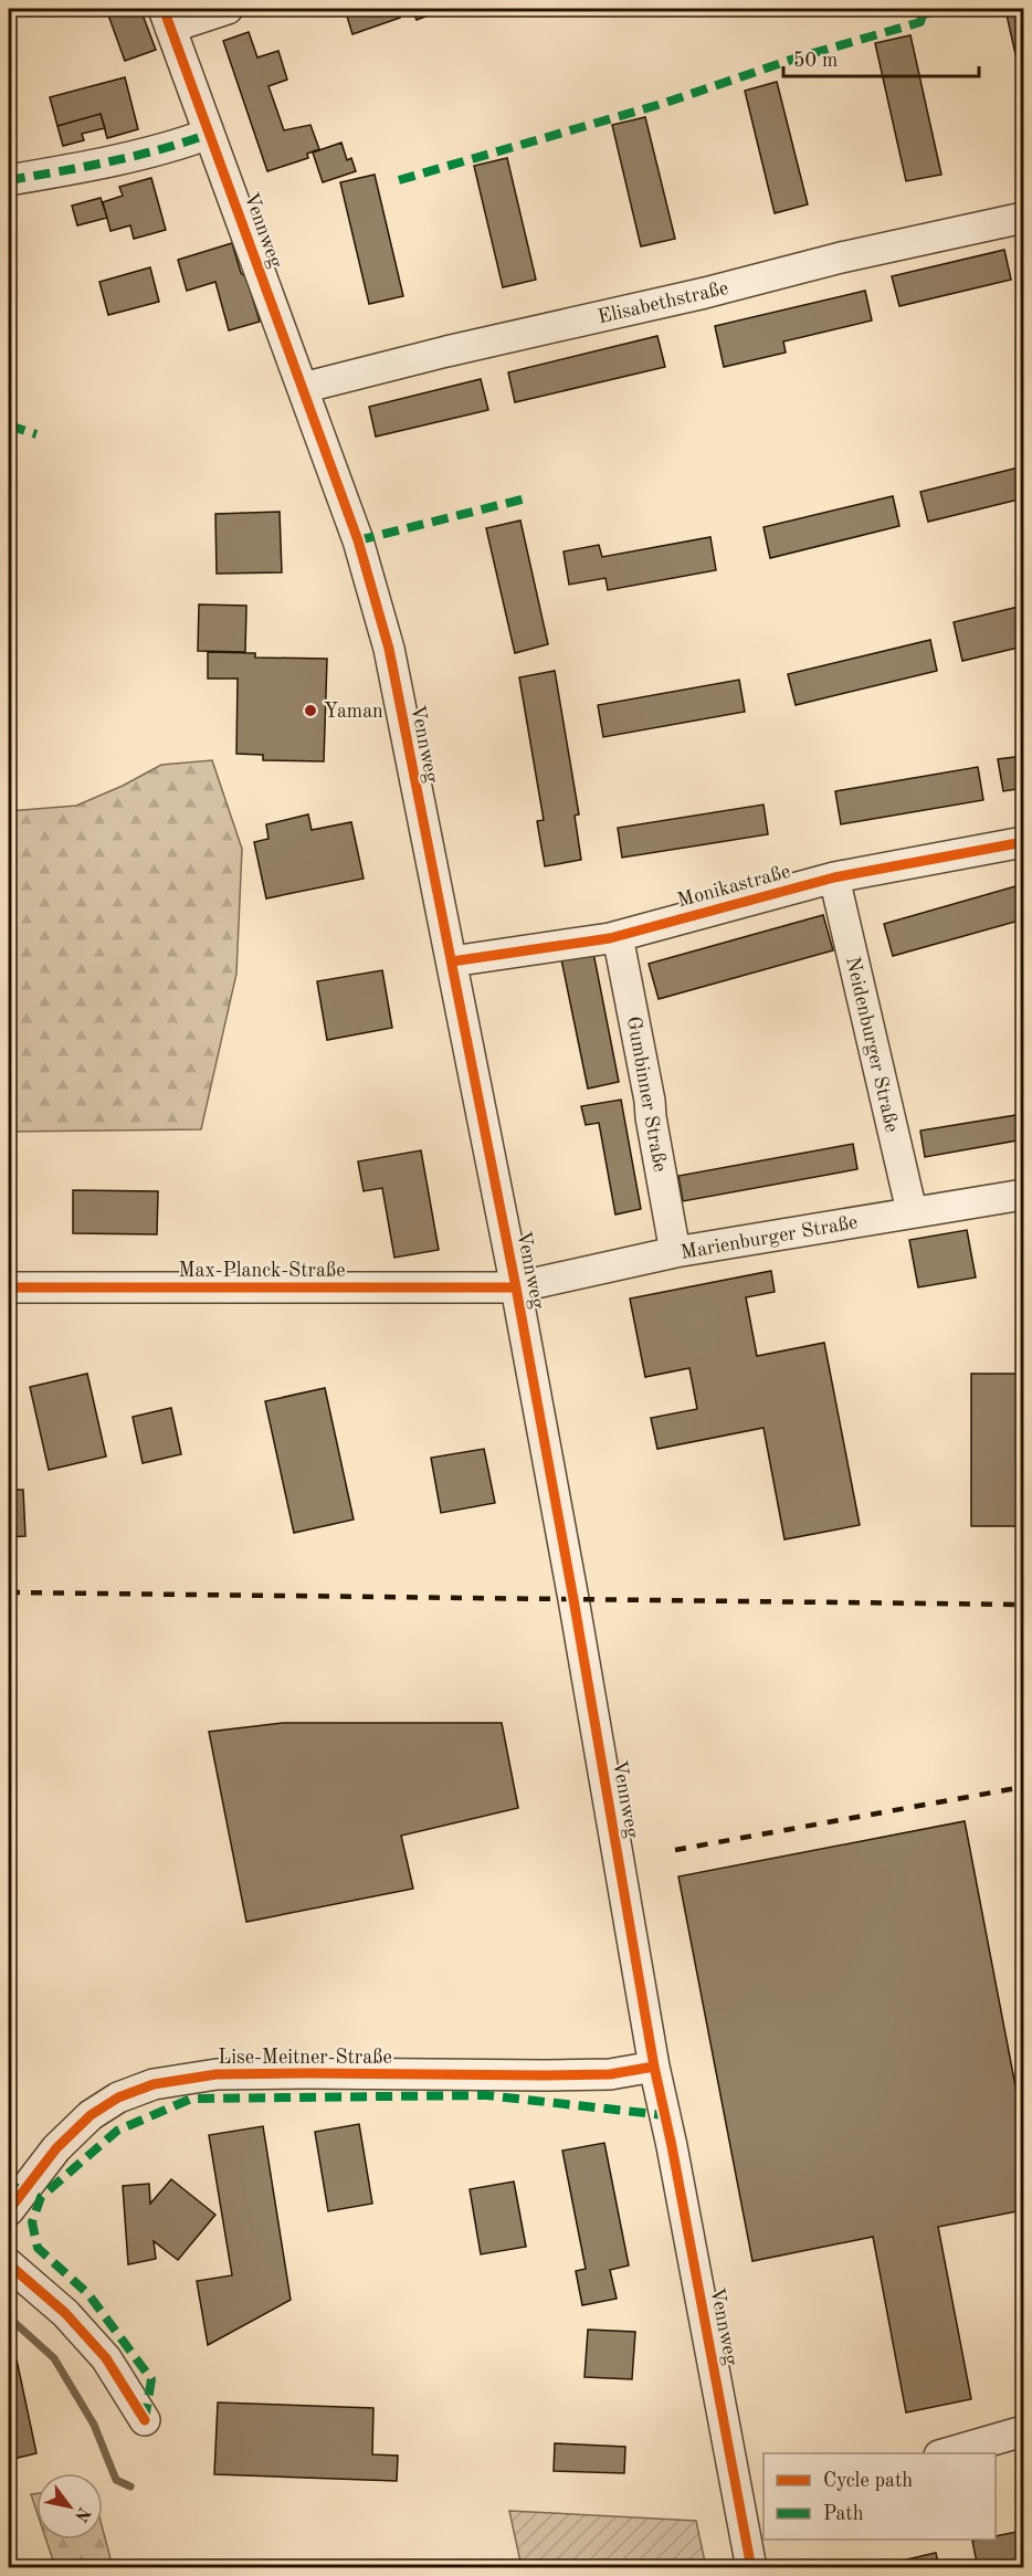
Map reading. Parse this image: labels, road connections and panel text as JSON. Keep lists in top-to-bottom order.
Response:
{
  "streets": {
    "street": [
      "Vennweg",
      "Elisabethstraße",
      "Monikastraße",
      "Neidenburger Straße",
      "Gumbinner Straße",
      "Marienburger Straße",
      "Max-Planck-Straße",
      "Lise-Meitner-Straße"
    ]
  },
  "crossings": [
    ["Vennweg", "Elisabethstraße"],
    ["Vennweg", "Monikastraße"],
    ["Vennweg", "Marienburger Straße"],
    ["Vennweg", "Max-Planck-Straße"],
    ["Vennweg", "Lise-Meitner-Straße"],
    ["Monikastraße", "Neidenburger Straße"],
    ["Monikastraße", "Gumbinner Straße"],
    ["Neidenburger Straße", "Marienburger Straße"],
    ["Gumbinner Straße", "Marienburger Straße"],
    ["Marienburger Straße", "Max-Planck-Straße"]
  ],
  "places": ["Yaman"],
  "legend": ["Cycle path", "Path"],
  "scale_bar": "50 m",
  "north": "bottom right"
}
